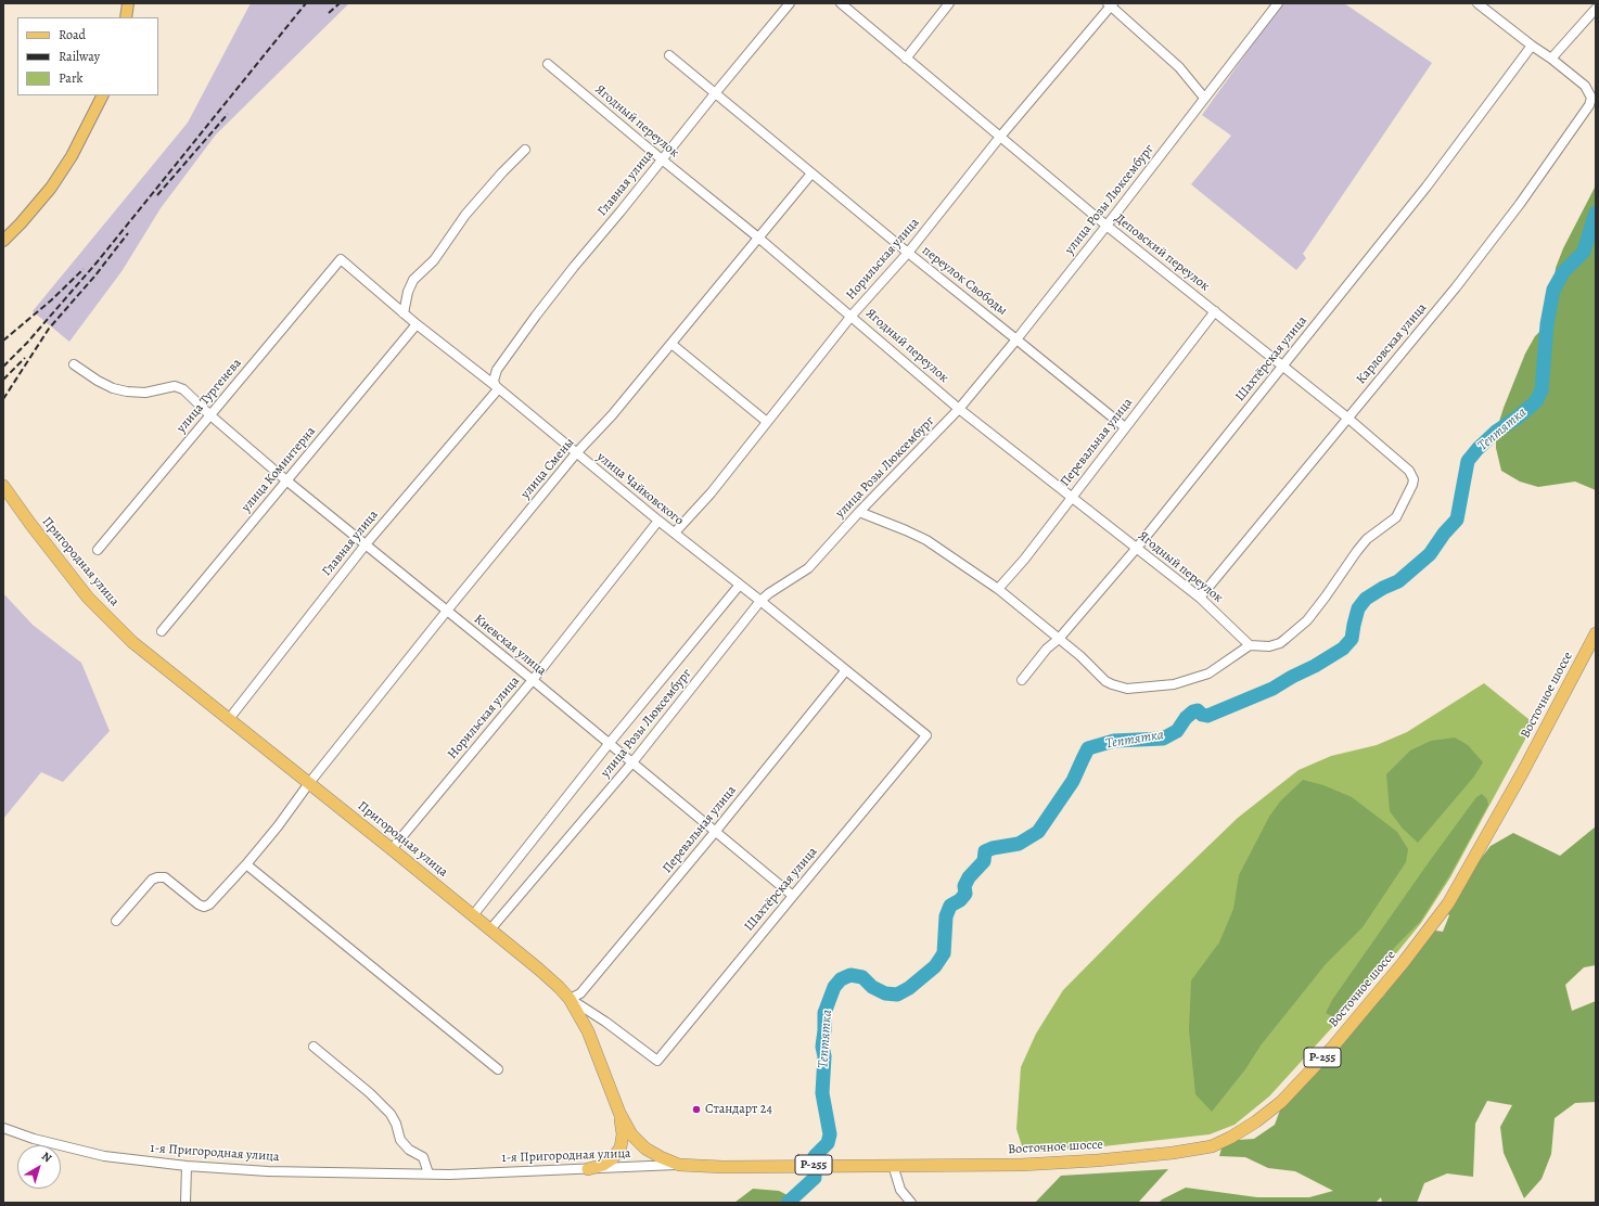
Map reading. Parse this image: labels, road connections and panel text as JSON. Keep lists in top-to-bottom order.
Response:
{
  "streets": {
    "highway": ["Пригородная улица", "Восточное шоссе", "Р-255"],
    "street": [
      "Ягодный переулок",
      "Главная улица",
      "улица Розы Люксембург",
      "Деповский переулок",
      "Норильская улица",
      "переулок Свободы",
      "Карловская улица",
      "Шахтёрская улица",
      "улица Тургенева",
      "Перевальная улица",
      "улица Смены",
      "улица Коминтерна",
      "улица Чайковского",
      "Киевская улица",
      "1-я Пригородная улица"
    ]
  },
  "crossings": [
    ["Ягодный переулок", "Главная улица"],
    ["Ягодный переулок", "улица Розы Люксембург"],
    ["Ягодный переулок", "Деповский переулок"],
    ["Ягодный переулок", "Норильская улица"],
    ["Ягодный переулок", "Карловская улица"],
    ["Ягодный переулок", "Шахтёрская улица"],
    ["Ягодный переулок", "Перевальная улица"],
    ["Ягодный переулок", "улица Смены"],
    ["Главная улица", "переулок Свободы"],
    ["Главная улица", "улица Чайковского"],
    ["Главная улица", "Пригородная улица"],
    ["Главная улица", "Киевская улица"],
    ["улица Розы Люксембург", "Деповский переулок"],
    ["улица Розы Люксембург", "переулок Свободы"],
    ["улица Розы Люксембург", "улица Чайковского"],
    ["улица Розы Люксембург", "Пригородная улица"],
    ["улица Розы Люксембург", "Киевская улица"],
    ["Деповский переулок", "Норильская улица"],
    ["Деповский переулок", "Карловская улица"],
    ["Деповский переулок", "Шахтёрская улица"],
    ["Деповский переулок", "Перевальная улица"],
    ["Норильская улица", "переулок Свободы"],
    ["Норильская улица", "улица Чайковского"],
    ["Норильская улица", "Пригородная улица"],
    ["Норильская улица", "Киевская улица"],
    ["переулок Свободы", "Перевальная улица"],
    ["переулок Свободы", "улица Смены"],
    ["Шахтёрская улица", "Перевальная улица"],
    ["Шахтёрская улица", "улица Чайковского"],
    ["Шахтёрская улица", "Пригородная улица"],
    ["Шахтёрская улица", "Киевская улица"],
    ["улица Тургенева", "улица Чайковского"],
    ["улица Тургенева", "Киевская улица"],
    ["Перевальная улица", "улица Чайковского"],
    ["Перевальная улица", "Пригородная улица"],
    ["Перевальная улица", "Киевская улица"],
    ["улица Смены", "улица Чайковского"],
    ["улица Смены", "Пригородная улица"],
    ["улица Смены", "Киевская улица"],
    ["улица Коминтерна", "улица Чайковского"],
    ["улица Коминтерна", "Киевская улица"],
    ["Пригородная улица", "Восточное шоссе"],
    ["Пригородная улица", "1-я Пригородная улица"]
  ],
  "water": ["Тептятка"],
  "places": ["Стандарт 24"],
  "legend": ["Road", "Railway", "Park"],
  "north": "top right"
}
